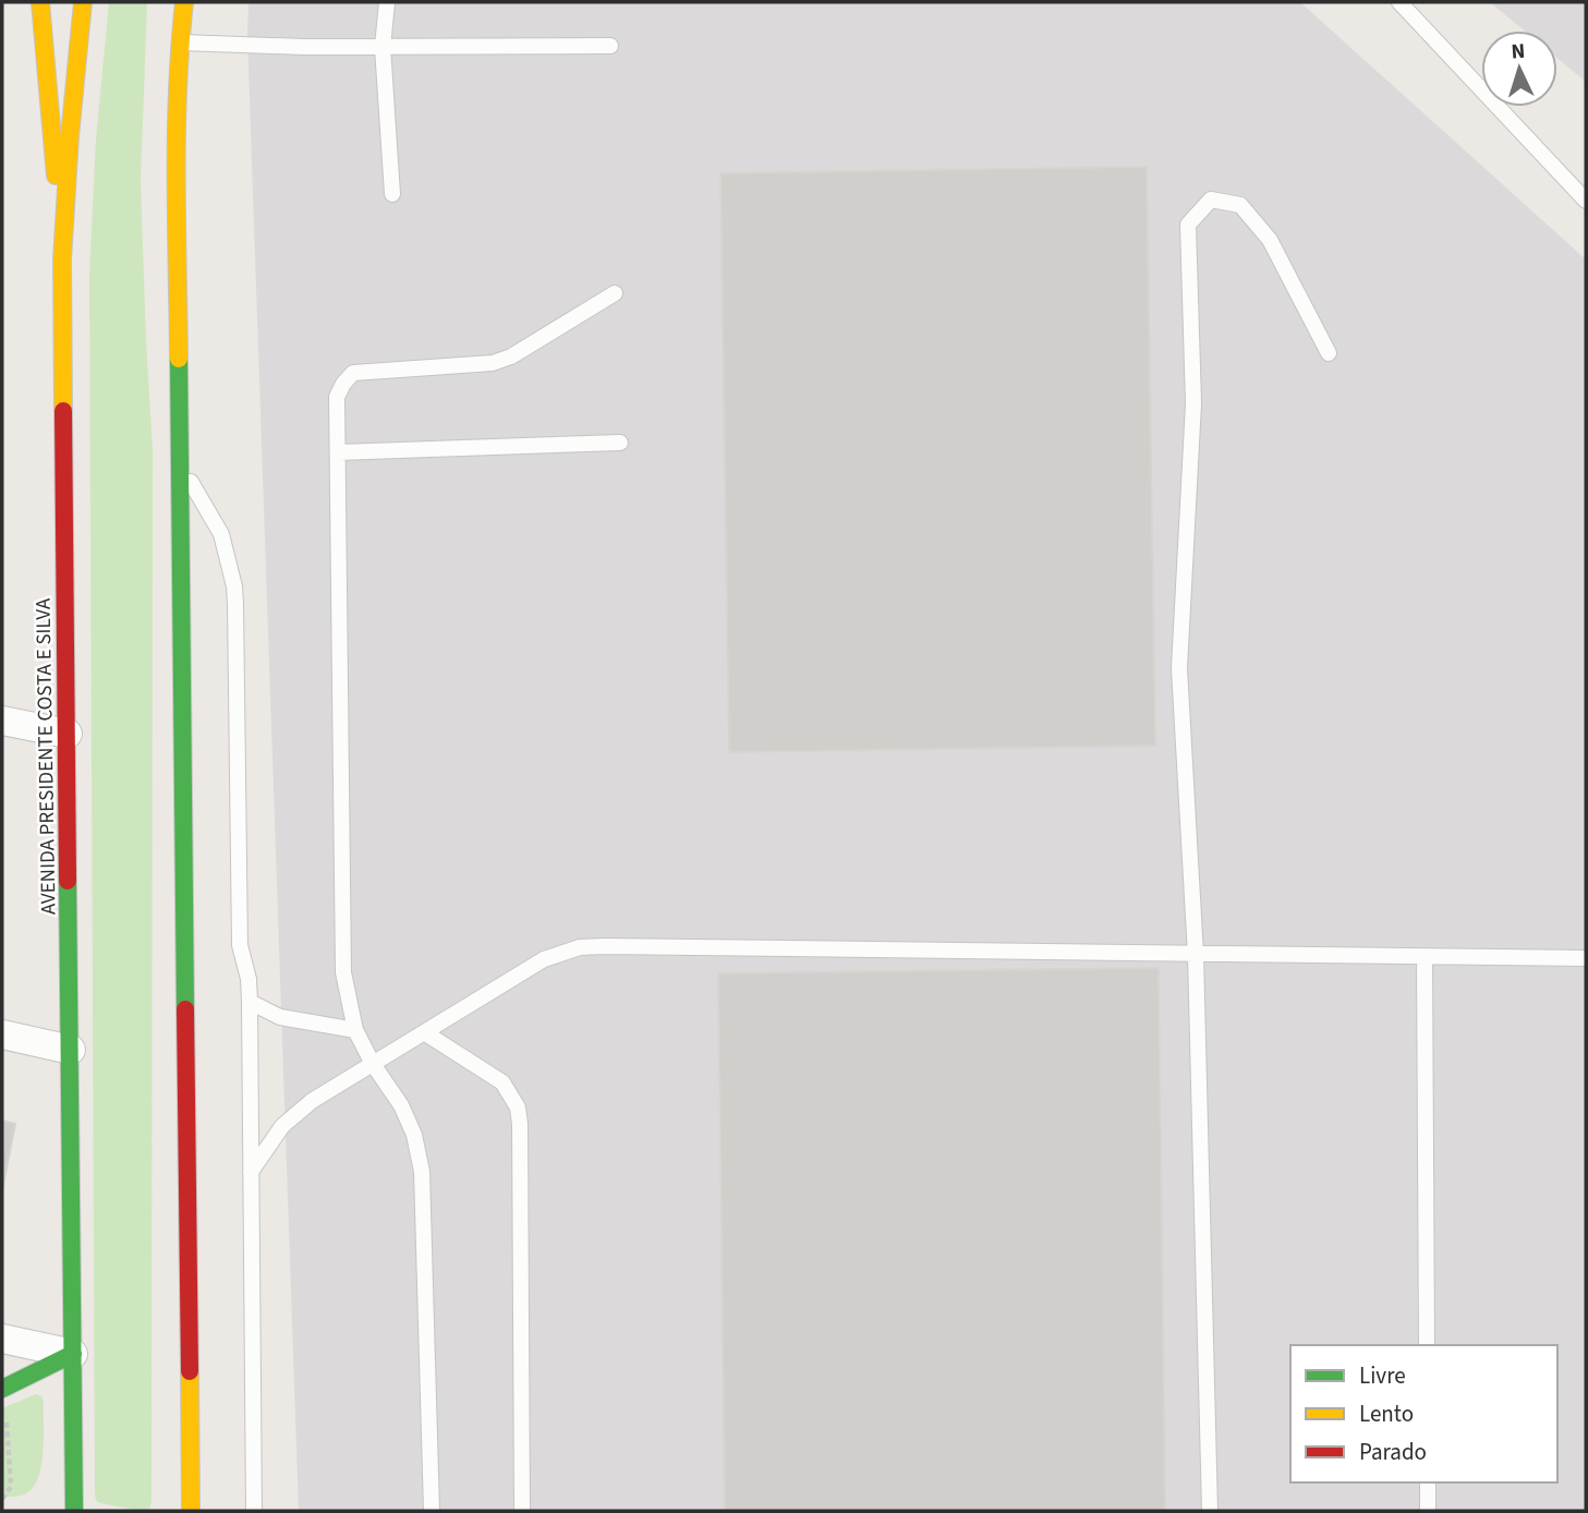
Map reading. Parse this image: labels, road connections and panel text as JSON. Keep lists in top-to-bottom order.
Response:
{
  "streets": {
    "main road": ["AVENIDA PRESIDENTE COSTA E SILVA"]
  },
  "legend": ["Livre", "Lento", "Parado"],
  "north": "top"
}
